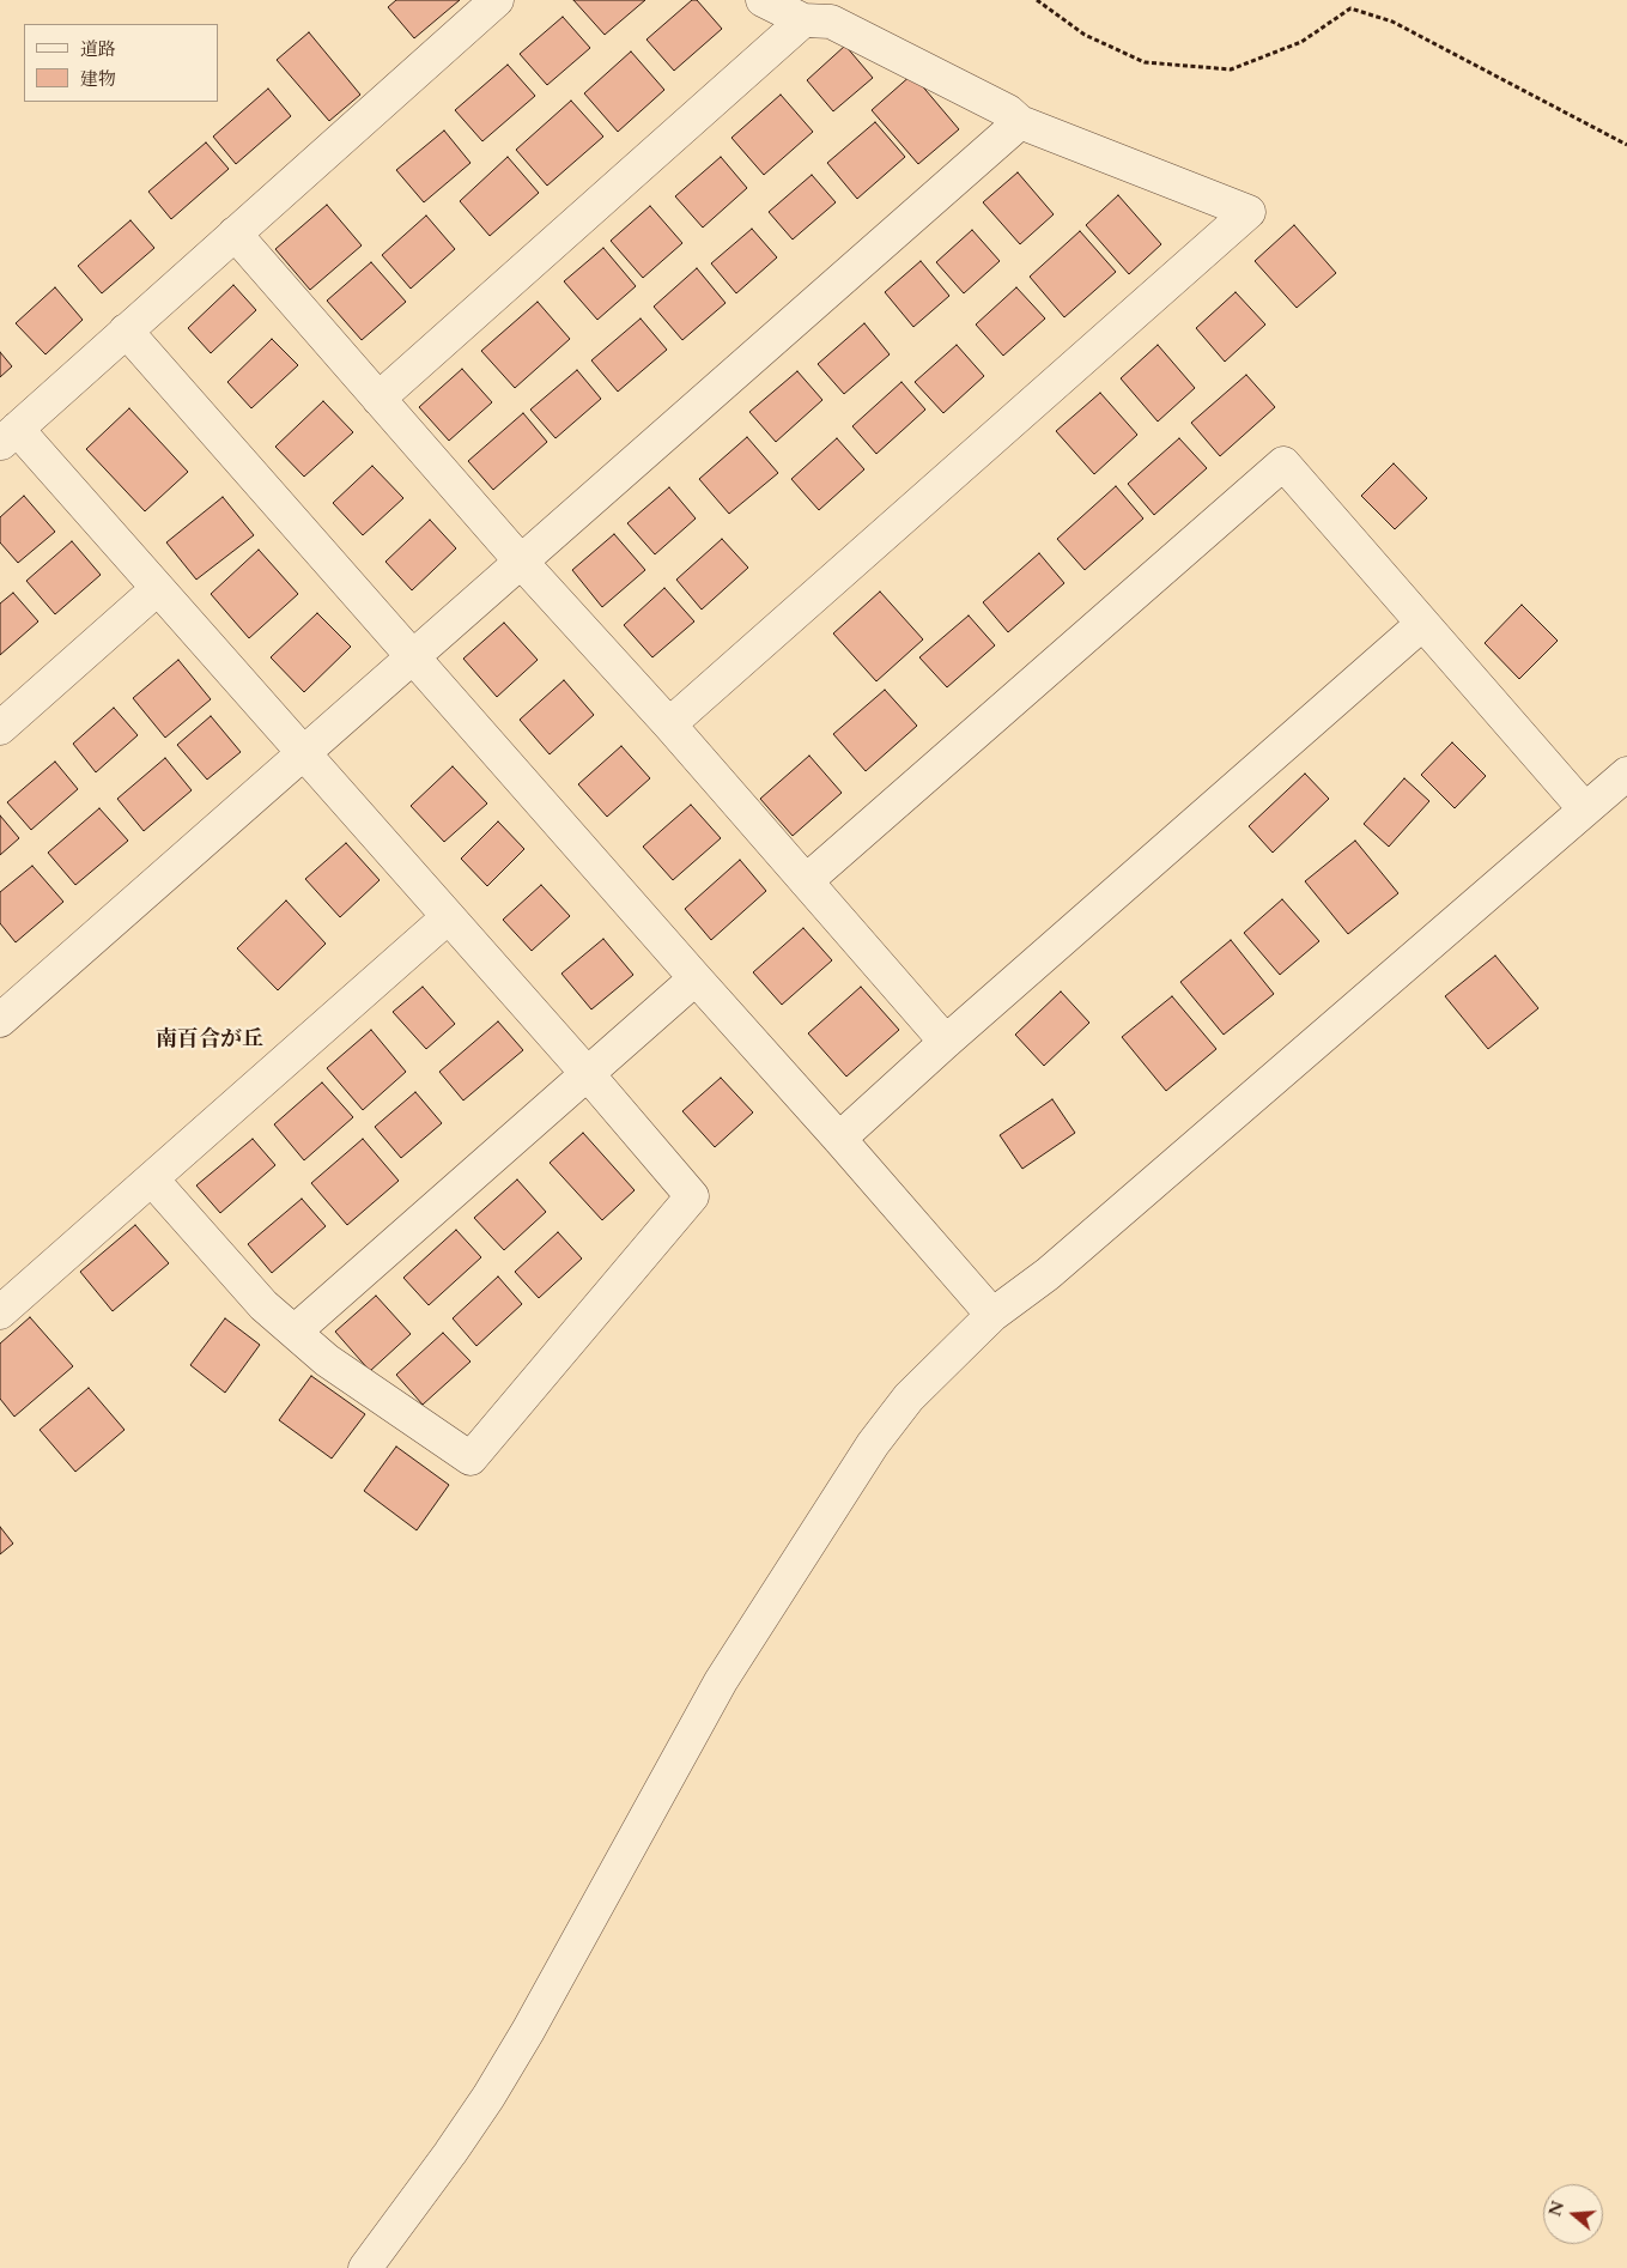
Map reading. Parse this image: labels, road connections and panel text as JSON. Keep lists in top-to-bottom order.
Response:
{
  "districts": ["南百合が丘"],
  "legend": ["道路", "建物"],
  "north": "left"
}
